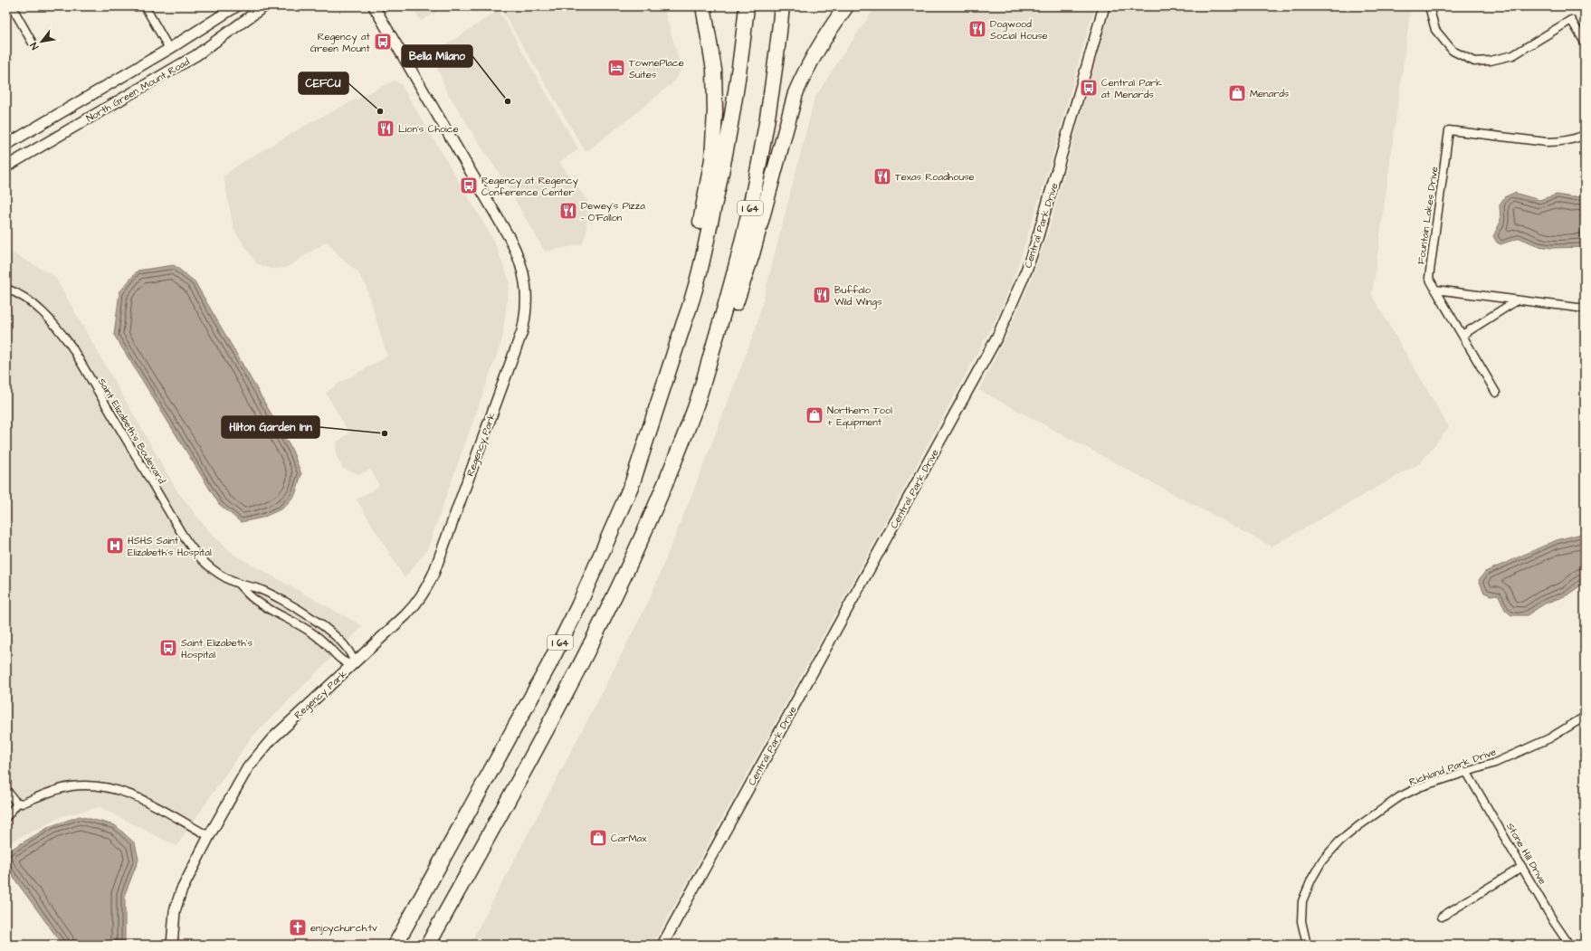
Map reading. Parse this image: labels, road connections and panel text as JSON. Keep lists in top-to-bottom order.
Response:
{
  "streets": {
    "highway": ["I 64"],
    "street": [
      "North Green Mount Road",
      "Fountain Lakes Drive",
      "Central Park Drive",
      "Saint Elizabeth's Boulevard",
      "Regency Park",
      "Richland Park Drive",
      "Stone Hill Drive"
    ]
  },
  "crossings": [
    ["Saint Elizabeth's Boulevard", "Regency Park"],
    ["Richland Park Drive", "Stone Hill Drive"]
  ],
  "places": {
    "restaurant": [
      "Dogwood Social House",
      "Lion's Choice",
      "Texas Roadhouse",
      "Dewey's Pizza - O'Fallon",
      "Buffalo Wild Wings"
    ],
    "bus stop": [
      "Regency at Green Mount",
      "Central Park at Menards",
      "Regency at Regency Conference Center",
      "Saint Elizabeth's Hospital"
    ],
    "hotel": ["TownePlace Suites"],
    "shop": ["Menards", "Northern Tool + Equipment", "CarMax"],
    "other": ["Bella Milano", "CEFCU", "Hilton Garden Inn"],
    "hospital": ["HSHS Saint Elizabeth's Hospital"],
    "church": ["enjoychurch.tv"]
  },
  "north": "bottom left"
}
